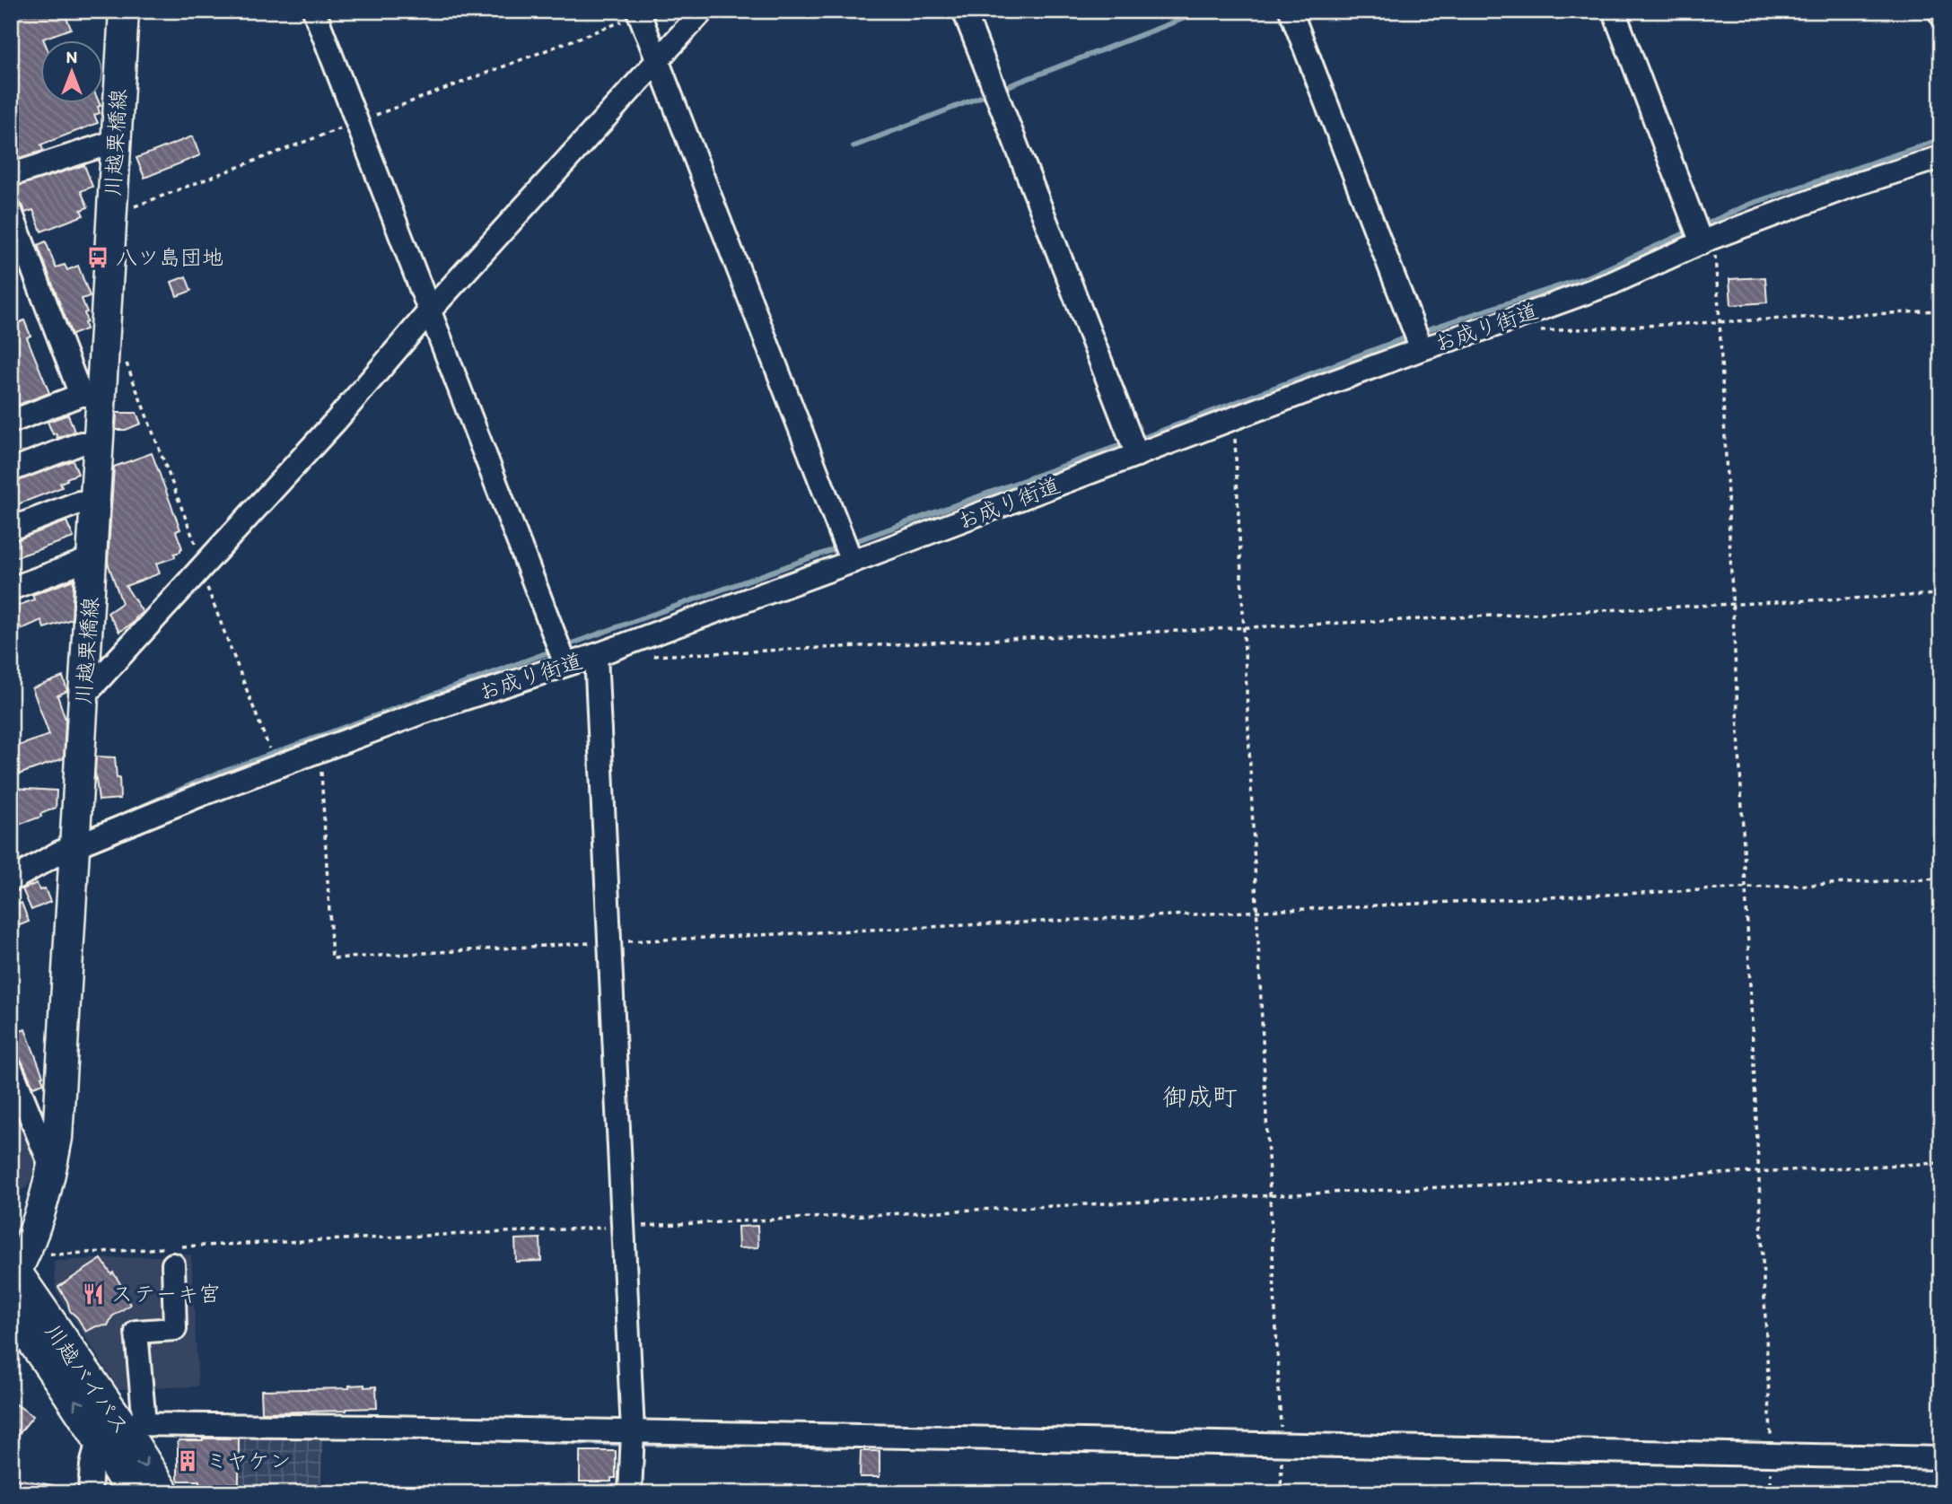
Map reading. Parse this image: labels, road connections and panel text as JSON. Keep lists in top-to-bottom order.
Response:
{
  "streets": {
    "highway": ["川越バイパス"],
    "main road": ["川越栗橋線"],
    "street": ["お成り街道"]
  },
  "crossings": [
    ["川越栗橋線", "お成り街道"],
    ["川越栗橋線", "川越バイパス"]
  ],
  "districts": ["御成町"],
  "places": {
    "bus stop": ["八ツ島団地"],
    "restaurant": ["ステーキ宮"],
    "building": ["ミヤケン"]
  },
  "north": "top"
}
